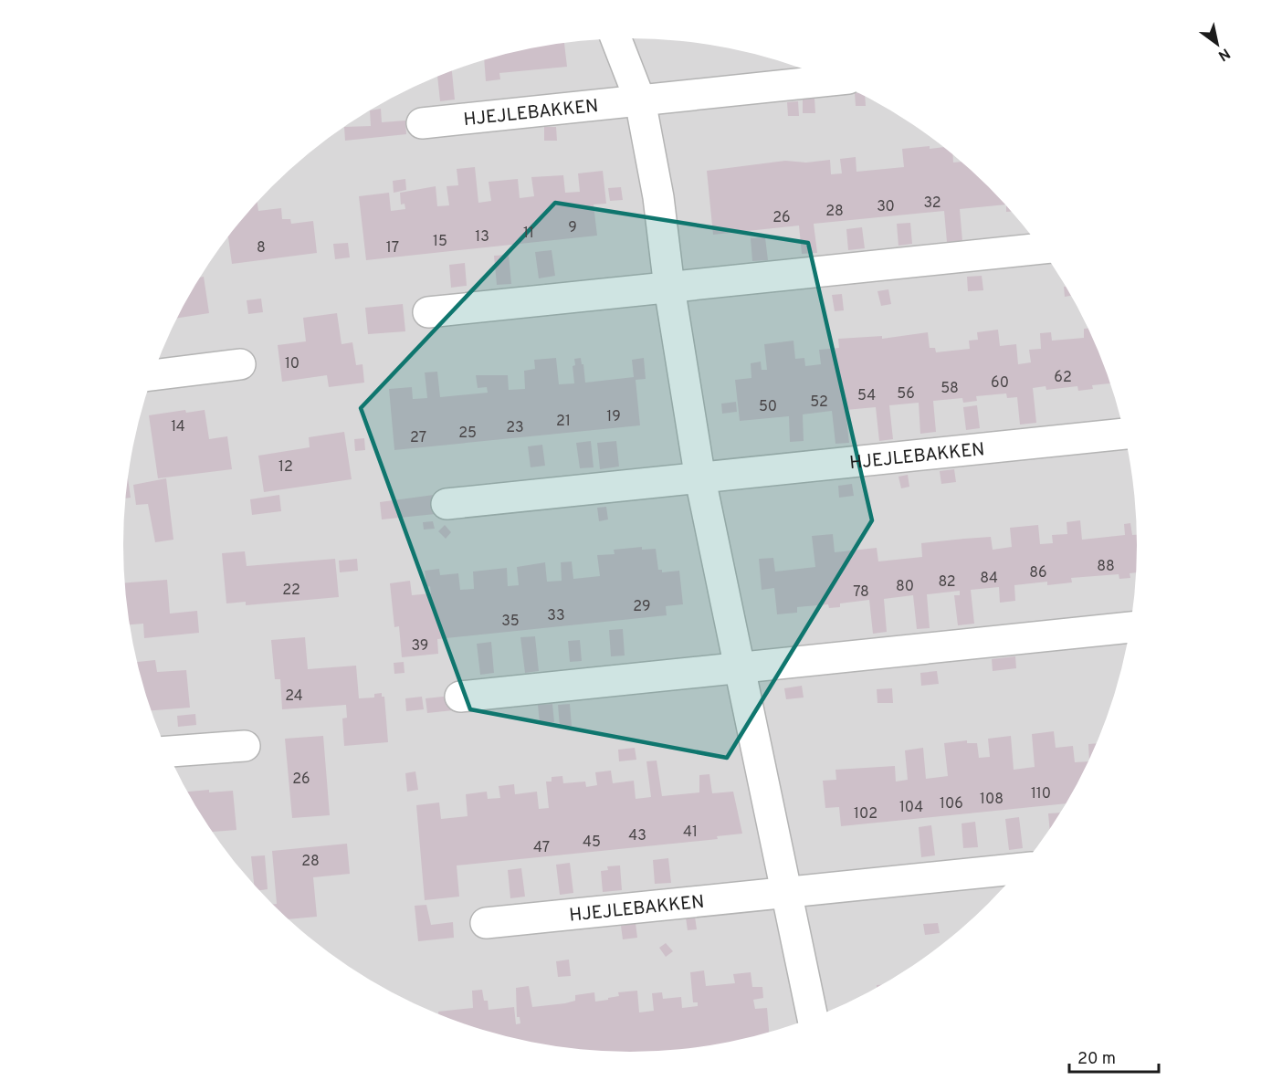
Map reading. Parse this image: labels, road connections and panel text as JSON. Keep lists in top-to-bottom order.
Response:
{
  "streets": {
    "street": ["HJEJLEBAKKEN"]
  },
  "house_numbers": [
    "32",
    "30",
    "28",
    "26",
    "9",
    "11",
    "13",
    "15",
    "8",
    "17",
    "10",
    "62",
    "60",
    "58",
    "56",
    "54",
    "52",
    "50",
    "19",
    "21",
    "14",
    "23",
    "25",
    "27",
    "12",
    "88",
    "86",
    "84",
    "82",
    "80",
    "22",
    "78",
    "29",
    "33",
    "35",
    "39",
    "24",
    "26",
    "110",
    "108",
    "106",
    "104",
    "102",
    "41",
    "43",
    "45",
    "47",
    "28"
  ],
  "scale_bar": "20 m",
  "north": "bottom right"
}
